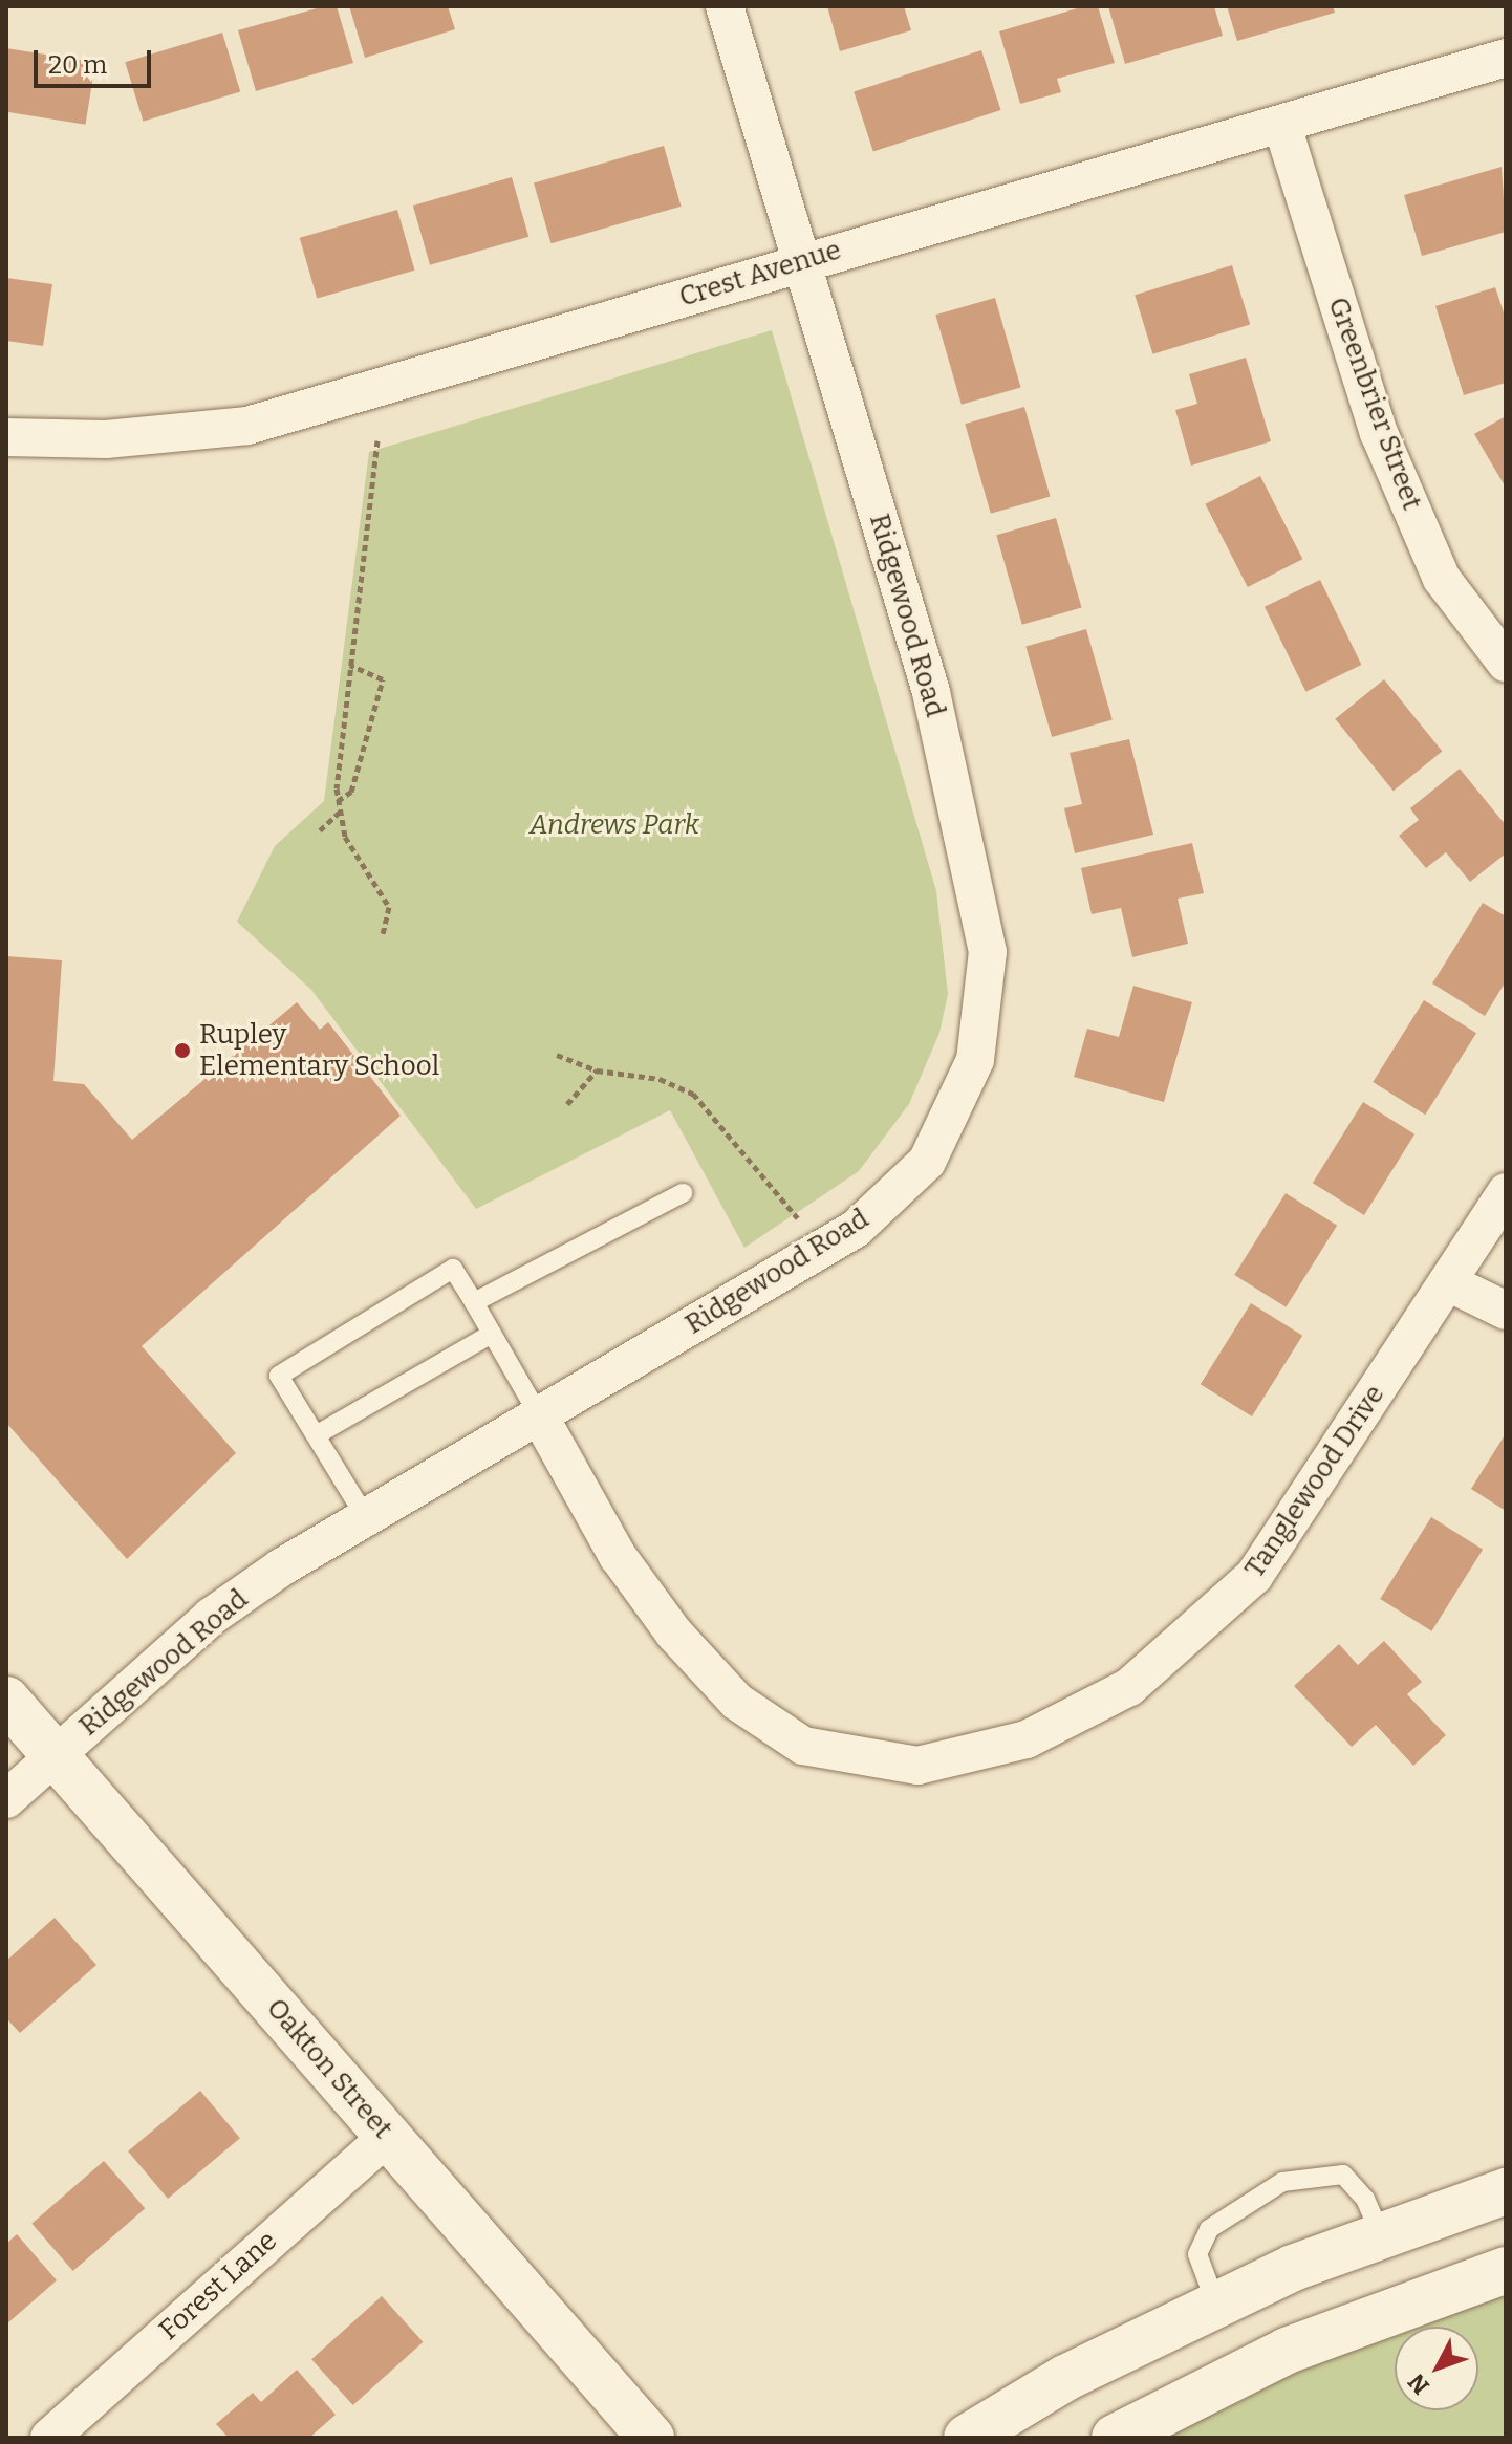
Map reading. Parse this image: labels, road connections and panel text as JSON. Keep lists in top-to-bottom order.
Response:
{
  "streets": {
    "main road": ["Oakton Street"],
    "street": [
      "Crest Avenue",
      "Greenbrier Street",
      "Ridgewood Road",
      "Tanglewood Drive",
      "Forest Lane"
    ]
  },
  "crossings": [
    ["Crest Avenue", "Greenbrier Street"],
    ["Crest Avenue", "Ridgewood Road"],
    ["Ridgewood Road", "Tanglewood Drive"],
    ["Ridgewood Road", "Oakton Street"],
    ["Oakton Street", "Forest Lane"]
  ],
  "parks": ["Andrews Park"],
  "places": ["Rupley Elementary School"],
  "scale_bar": "20 m",
  "north": "bottom left"
}
